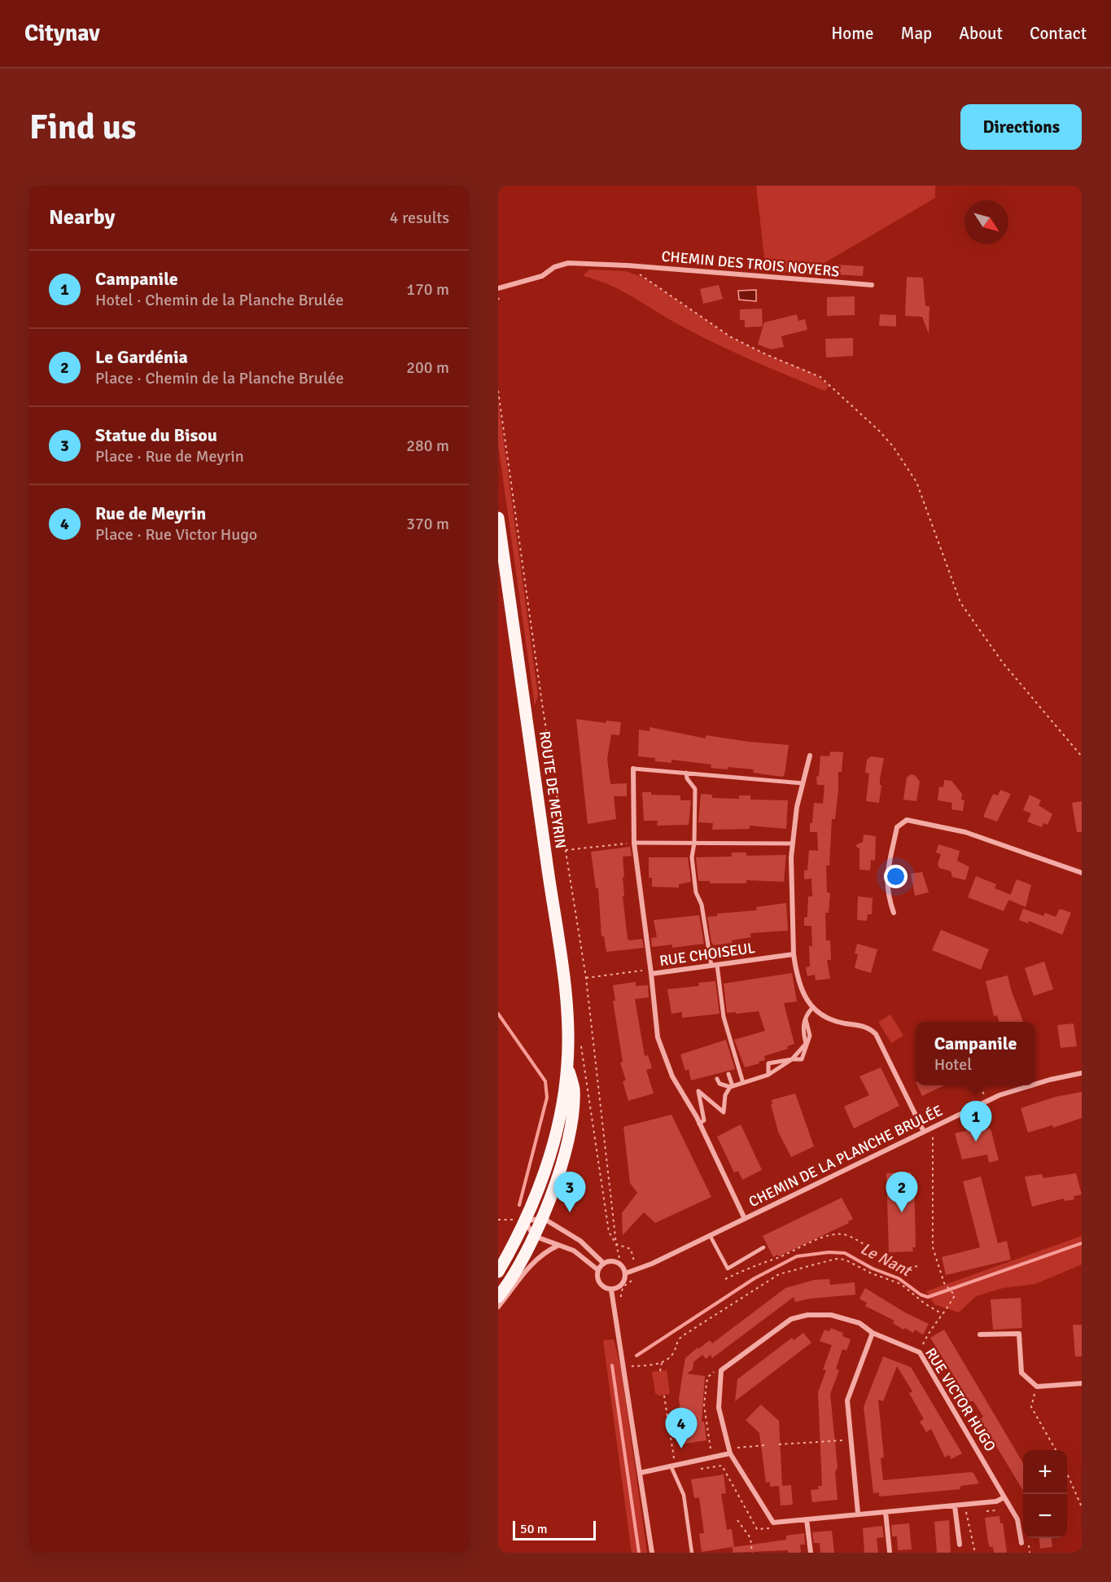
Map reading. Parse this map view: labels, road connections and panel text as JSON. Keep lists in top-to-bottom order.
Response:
{
  "streets": {
    "main road": ["ROUTE DE MEYRIN"],
    "street": [
      "CHEMIN DES TROIS NOYERS",
      "RUE CHOISEUL",
      "CHEMIN DE LA PLANCHE BRULÉE",
      "RUE VICTOR HUGO"
    ]
  },
  "crossings": [
    ["RUE CHOISEUL", "CHEMIN DE LA PLANCHE BRULÉE"]
  ],
  "water": ["Le Nant"],
  "scale_bar": "50 m",
  "north": "bottom right",
  "page": {
    "header": "Citynav",
    "nav": [
      "Home",
      "Map",
      "About",
      "Contact"
    ],
    "buttons": "Directions",
    "title": "Find us",
    "heading": ["Nearby", "4 results"],
    "list": [
      {
        "mark": "1",
        "name": "Campanile",
        "note": "Hotel · Chemin de la Planche Brulée",
        "value": "170 m"
      },
      {
        "mark": "2",
        "name": "Le Gardénia",
        "note": "Place · Chemin de la Planche Brulée",
        "value": "200 m"
      },
      {
        "mark": "3",
        "name": "Statue du Bisou",
        "note": "Place · Rue de Meyrin",
        "value": "280 m"
      },
      {
        "mark": "4",
        "name": "Rue de Meyrin",
        "note": "Place · Rue Victor Hugo",
        "value": "370 m"
      }
    ],
    "popup": ["Campanile", "Hotel"],
    "pins": [
      "1",
      "2",
      "3",
      "4"
    ],
    "map_buttons": ["+", "−"],
    "scale": "50 m"
  }
}
